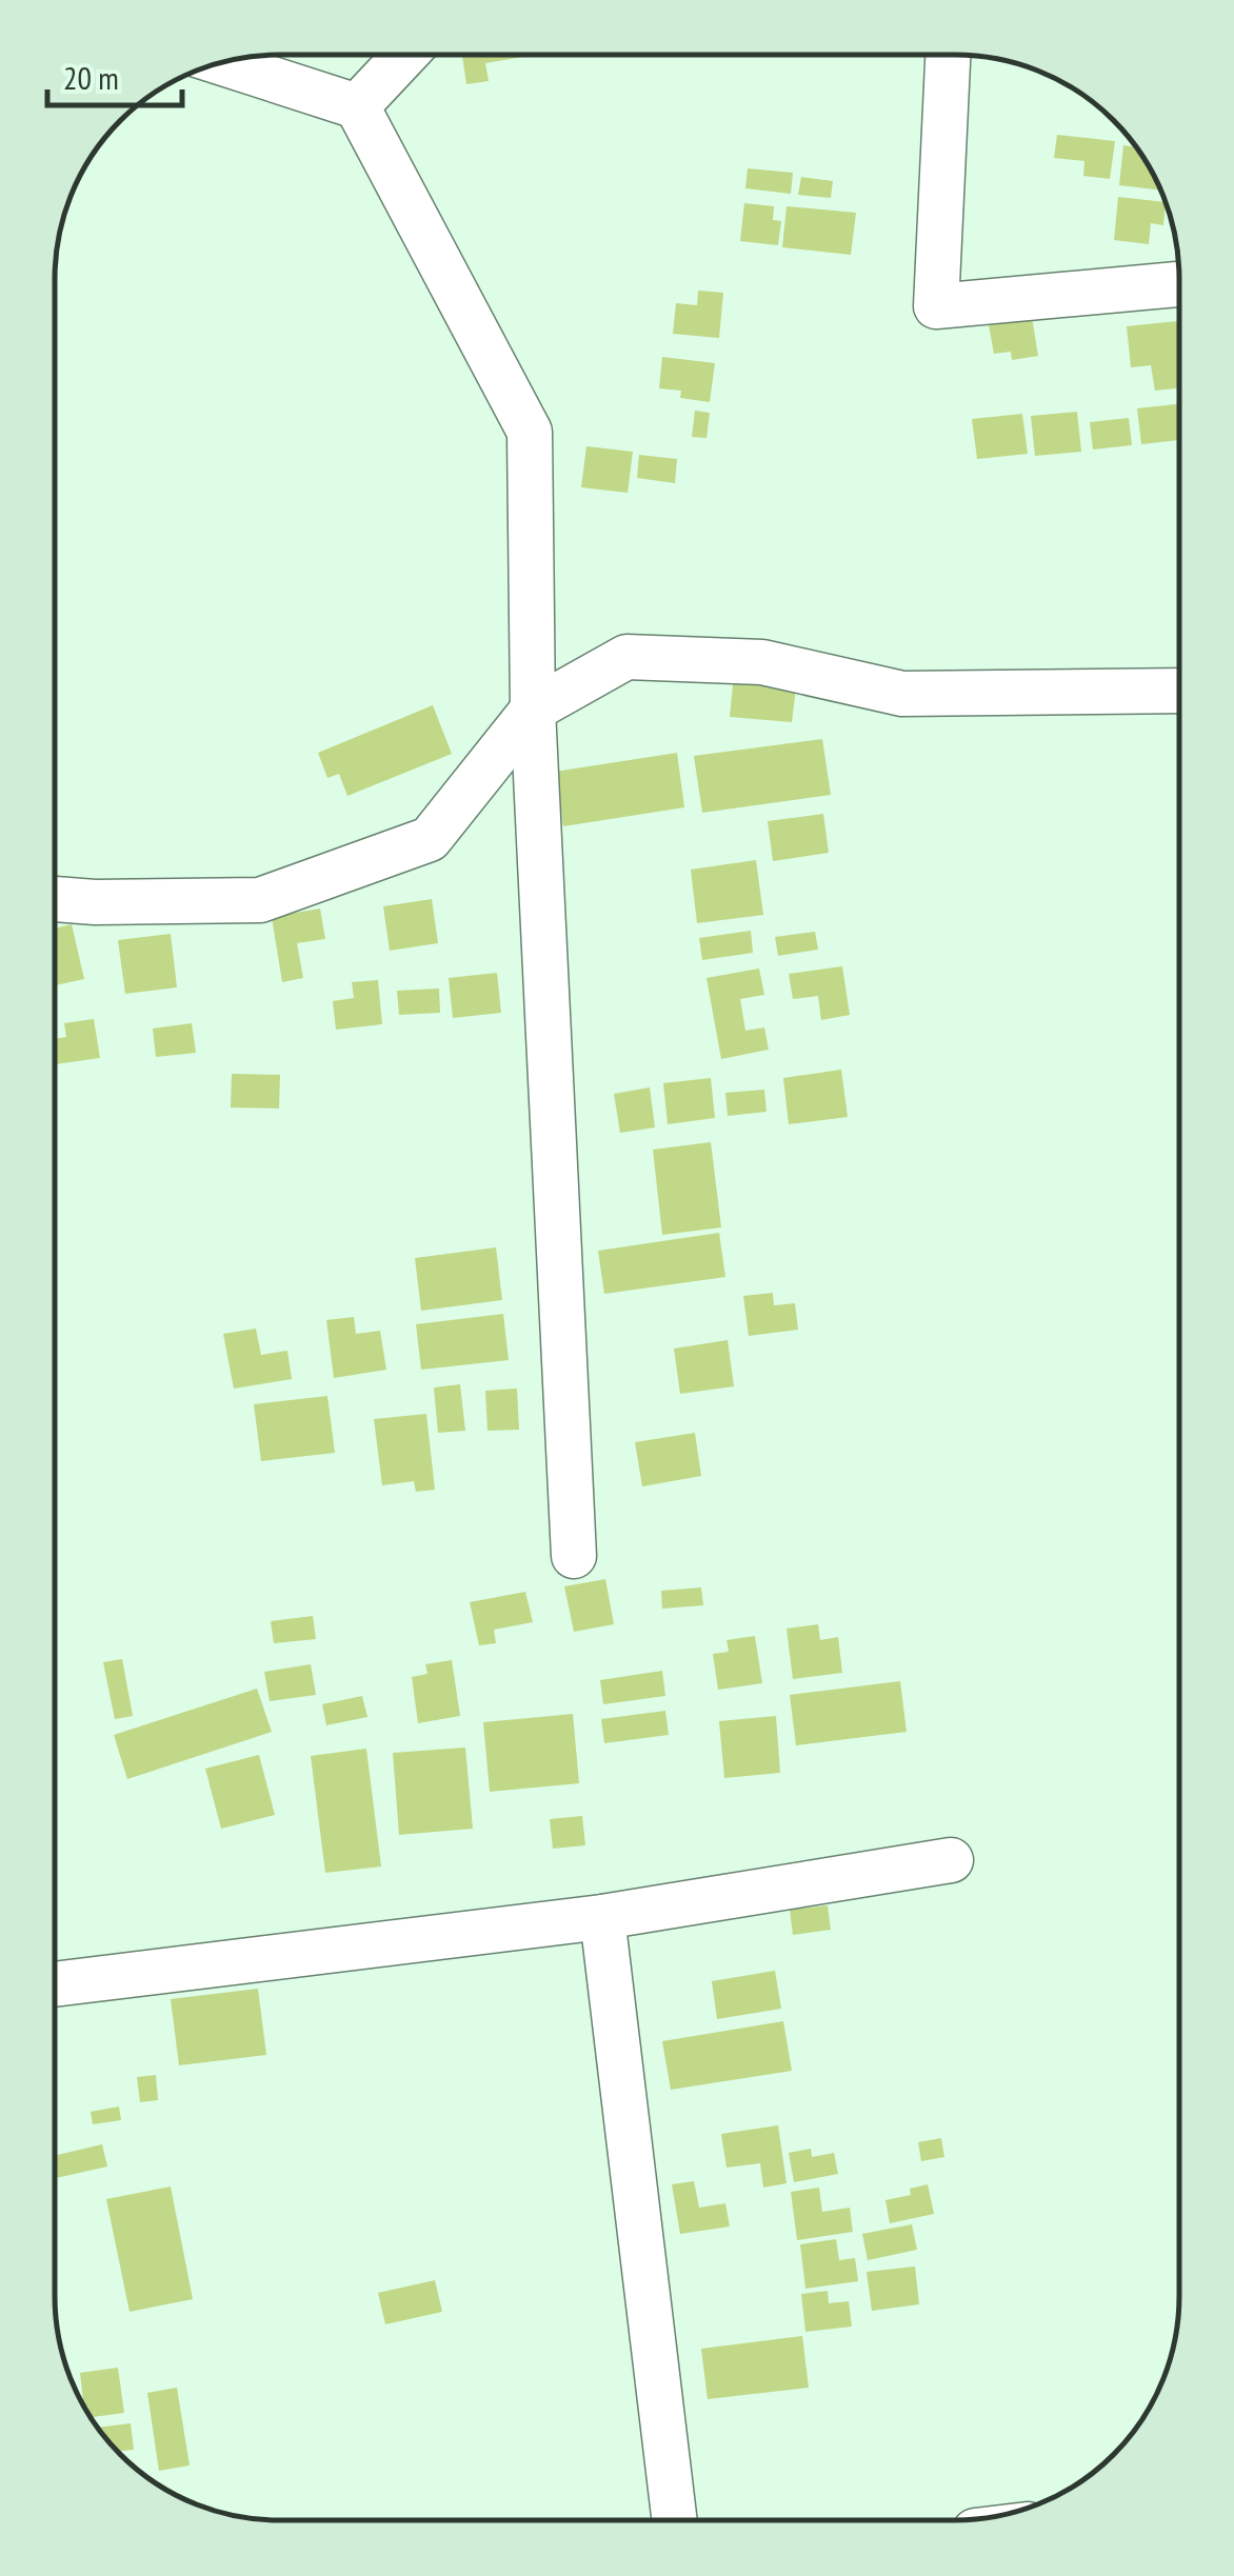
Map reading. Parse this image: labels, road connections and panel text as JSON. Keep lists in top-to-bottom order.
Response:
{
  "scale_bar": "20 m"
}
